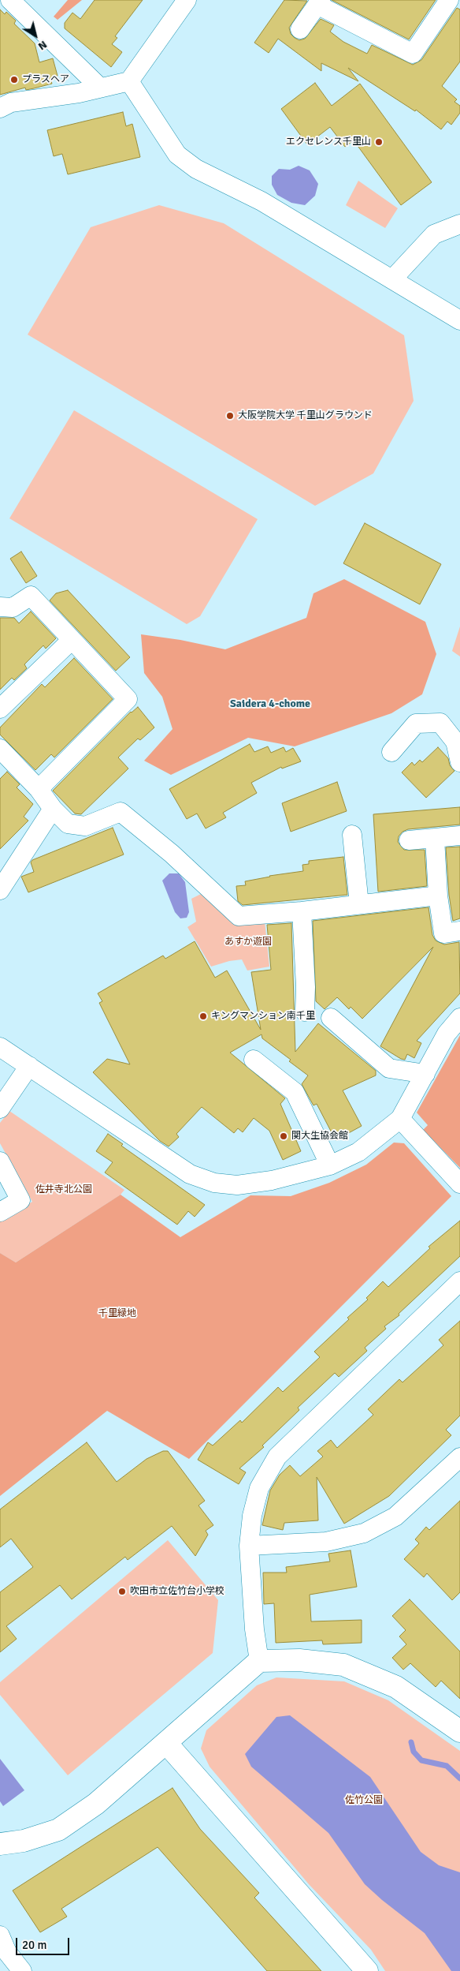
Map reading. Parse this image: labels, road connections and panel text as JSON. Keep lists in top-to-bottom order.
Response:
{
  "districts": ["Saidera 4-chome"],
  "parks": [
    "あすか遊園",
    "佐井寺北公園",
    "千里緑地",
    "佐竹公園"
  ],
  "places": [
    "プラスヘア",
    "エクセレンス千里山",
    "大阪学院大学 千里山グラウンド",
    "キングマンション南千里",
    "関大生協会館",
    "吹田市立佐竹台小学校"
  ],
  "scale_bar": "20 m",
  "north": "bottom right"
}
